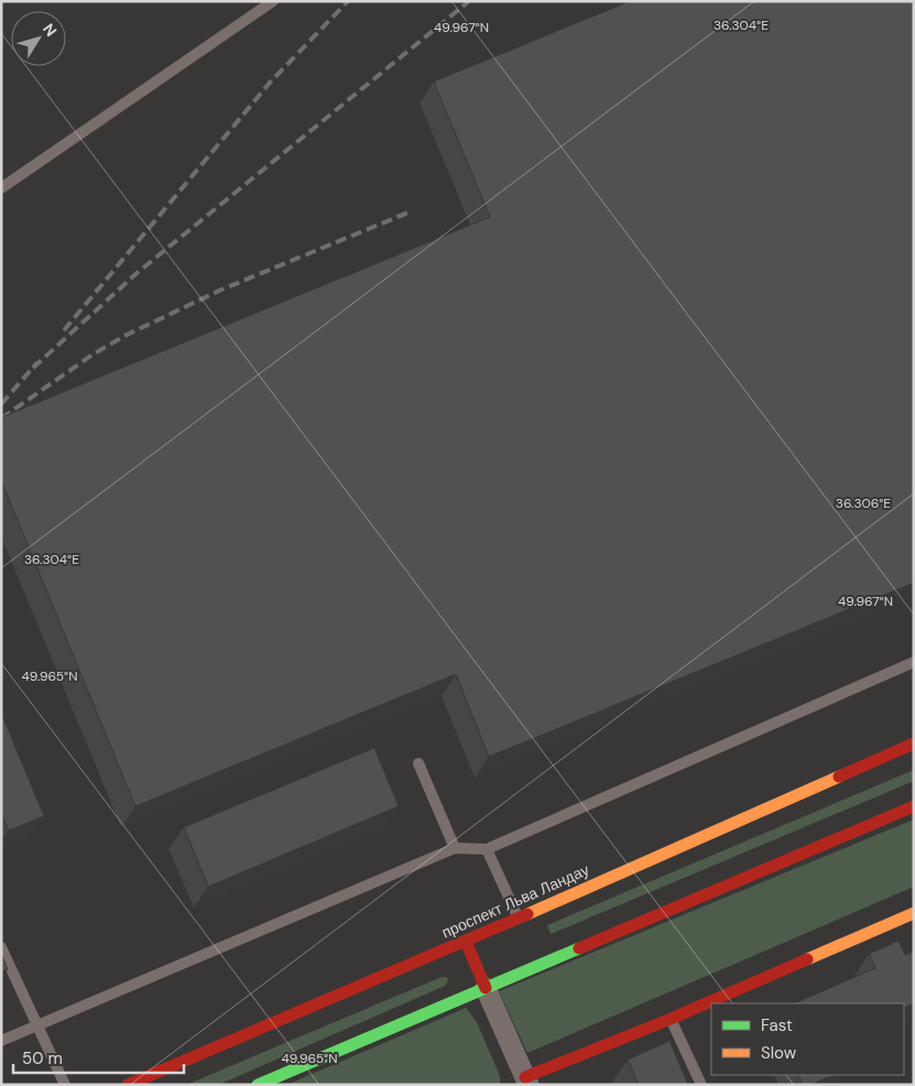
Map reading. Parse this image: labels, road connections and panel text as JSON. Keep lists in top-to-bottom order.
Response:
{
  "streets": {
    "main road": ["проспект Льва Ландау"]
  },
  "legend": ["Fast", "Slow"],
  "scale_bar": "50 m",
  "north": "top right",
  "coordinates": [
    "36.304°E",
    "49.967°N",
    "36.306°E",
    "49.965°N"
  ]
}
